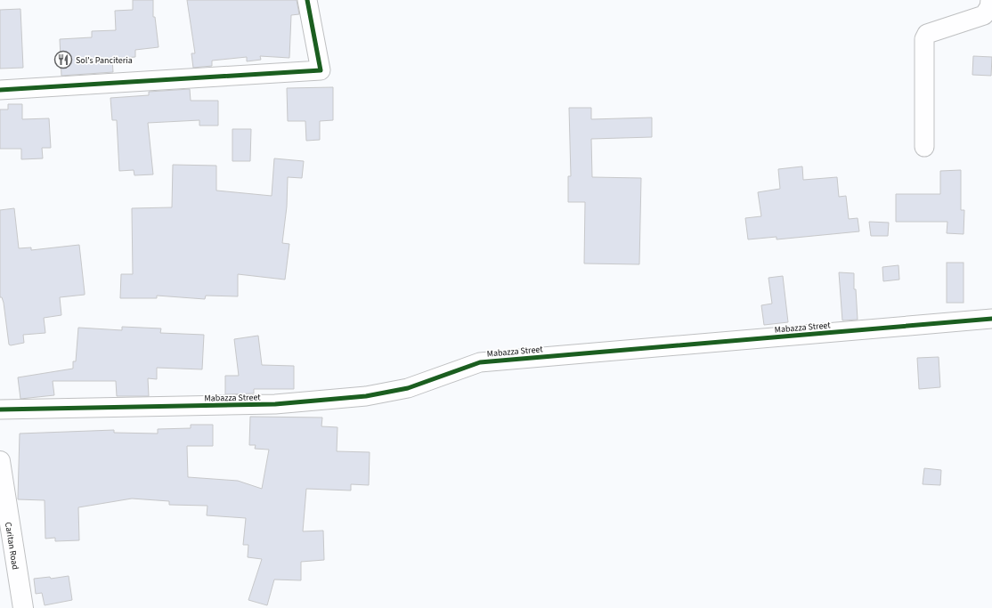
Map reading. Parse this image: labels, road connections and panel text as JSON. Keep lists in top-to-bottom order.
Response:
{
  "streets": {
    "main road": ["Caritan Road"],
    "street": ["Mabazza Street"]
  },
  "places": {
    "restaurant": ["Sol's Panciteria"]
  }
}
